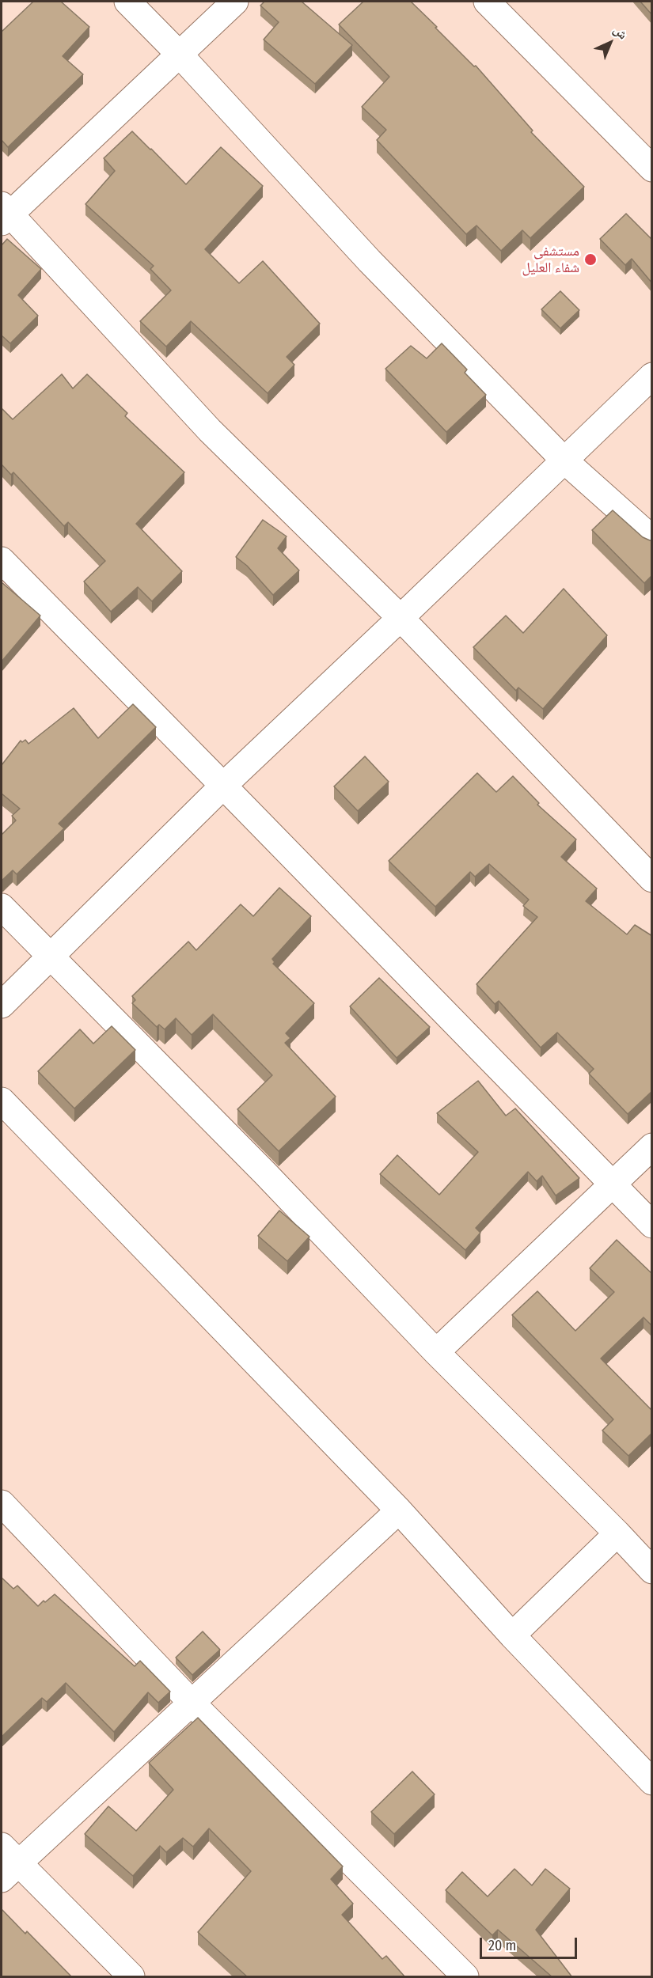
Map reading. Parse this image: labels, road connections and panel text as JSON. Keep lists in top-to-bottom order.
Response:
{
  "places": ["مستشفى شفاء العليل"],
  "scale_bar": "20 m",
  "north": "top right"
}
